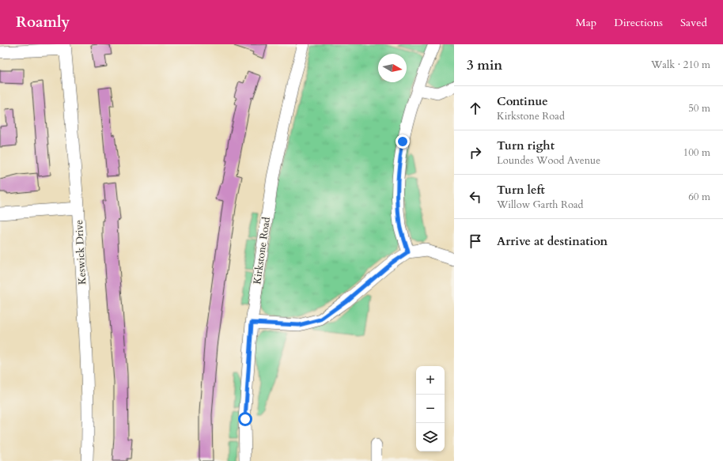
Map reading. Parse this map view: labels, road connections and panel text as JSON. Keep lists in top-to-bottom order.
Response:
{
  "streets": {
    "street": ["Kirkstone Road", "Keswick Drive"]
  },
  "north": "right",
  "page": {
    "header": "Roamly",
    "nav": ["Map", "Directions", "Saved"],
    "heading": ["3 min", "Walk · 210 m"],
    "list": [
      ["Continue", "Kirkstone Road", "50 m"],
      ["Turn right", "Loundes Wood Avenue", "100 m"],
      ["Turn left", "Willow Garth Road", "60 m"],
      "Arrive at destination"
    ],
    "map_buttons": ["+", "−"]
  }
}
